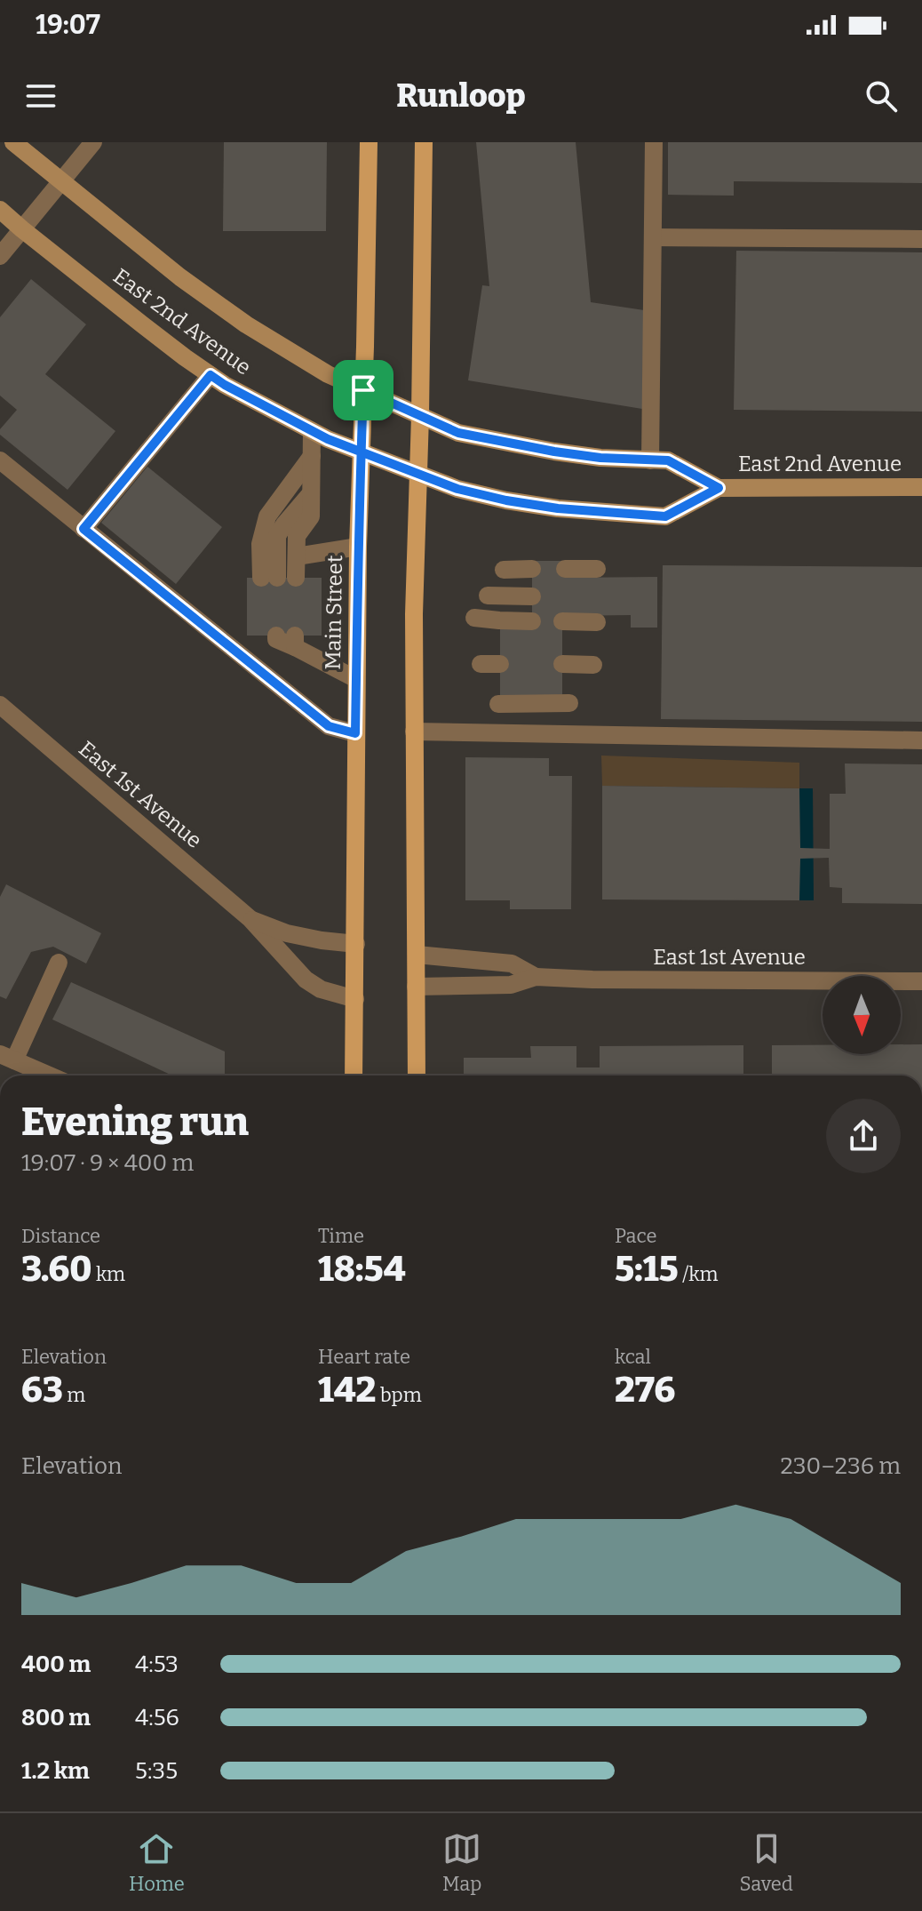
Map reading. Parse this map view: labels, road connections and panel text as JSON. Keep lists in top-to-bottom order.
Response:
{
  "streets": {
    "main road": ["East 2nd Avenue", "Main Street"],
    "street": ["East 1st Avenue"]
  },
  "crossings": [
    ["East 2nd Avenue", "Main Street"],
    ["Main Street", "East 1st Avenue"]
  ],
  "north": "bottom",
  "page": {
    "status": "19:07",
    "header": "Runloop",
    "heading": ["Evening run", "19:07 · 9 × 400 m"],
    "stats": [
      ["Distance", "3.60 km"],
      ["Time", "18:54"],
      ["Pace", "5:15 /km"],
      ["Elevation", "63 m"],
      ["Heart rate", "142 bpm"],
      ["kcal", "276"]
    ],
    "chart": ["Elevation", "230–236 m"],
    "list": [
      {
        "name": "400 m",
        "note": "4:53"
      },
      {
        "name": "800 m",
        "note": "4:56"
      },
      {
        "name": "1.2 km",
        "note": "5:35"
      }
    ],
    "tabs": ["Home", "Map", "Saved"]
  }
}
